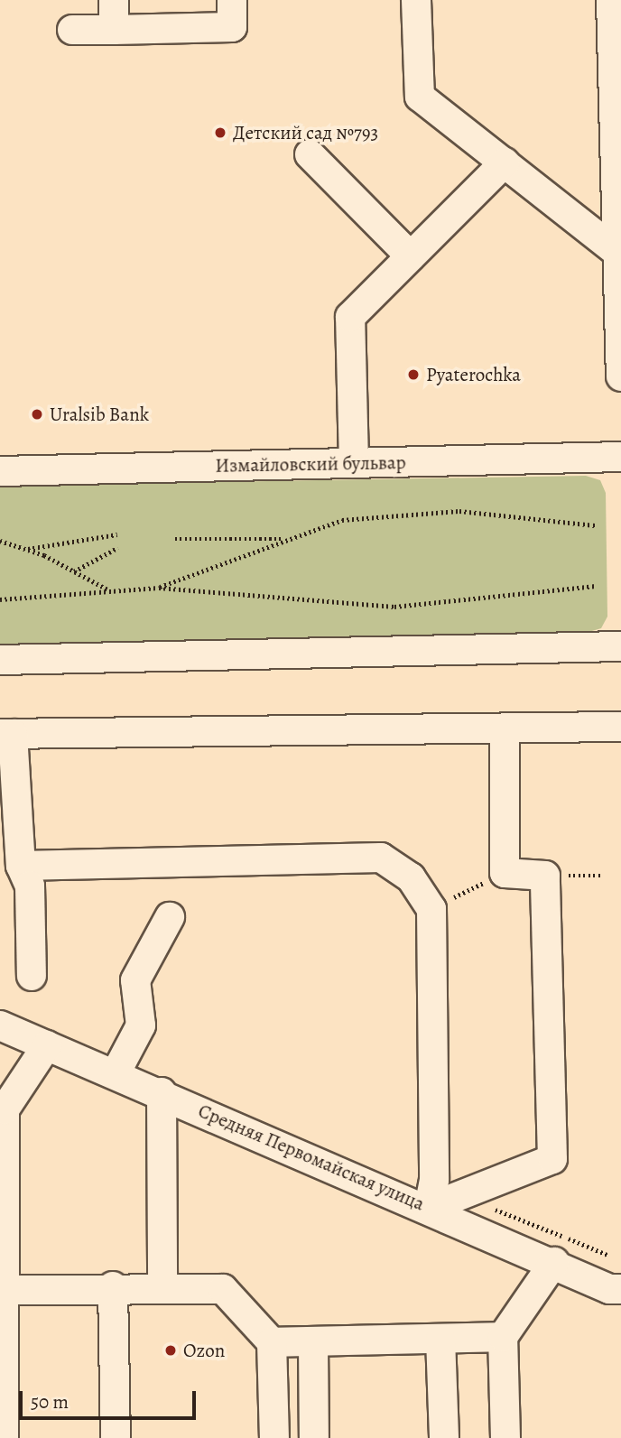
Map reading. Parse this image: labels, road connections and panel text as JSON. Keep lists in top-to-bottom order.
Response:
{
  "streets": {
    "street": ["Измайловский бульвар", "Средняя Первомайская улица"]
  },
  "places": [
    "Детский сад №793",
    "Pyaterochka",
    "Uralsib Bank",
    "Ozon"
  ],
  "scale_bar": "50 m"
}
